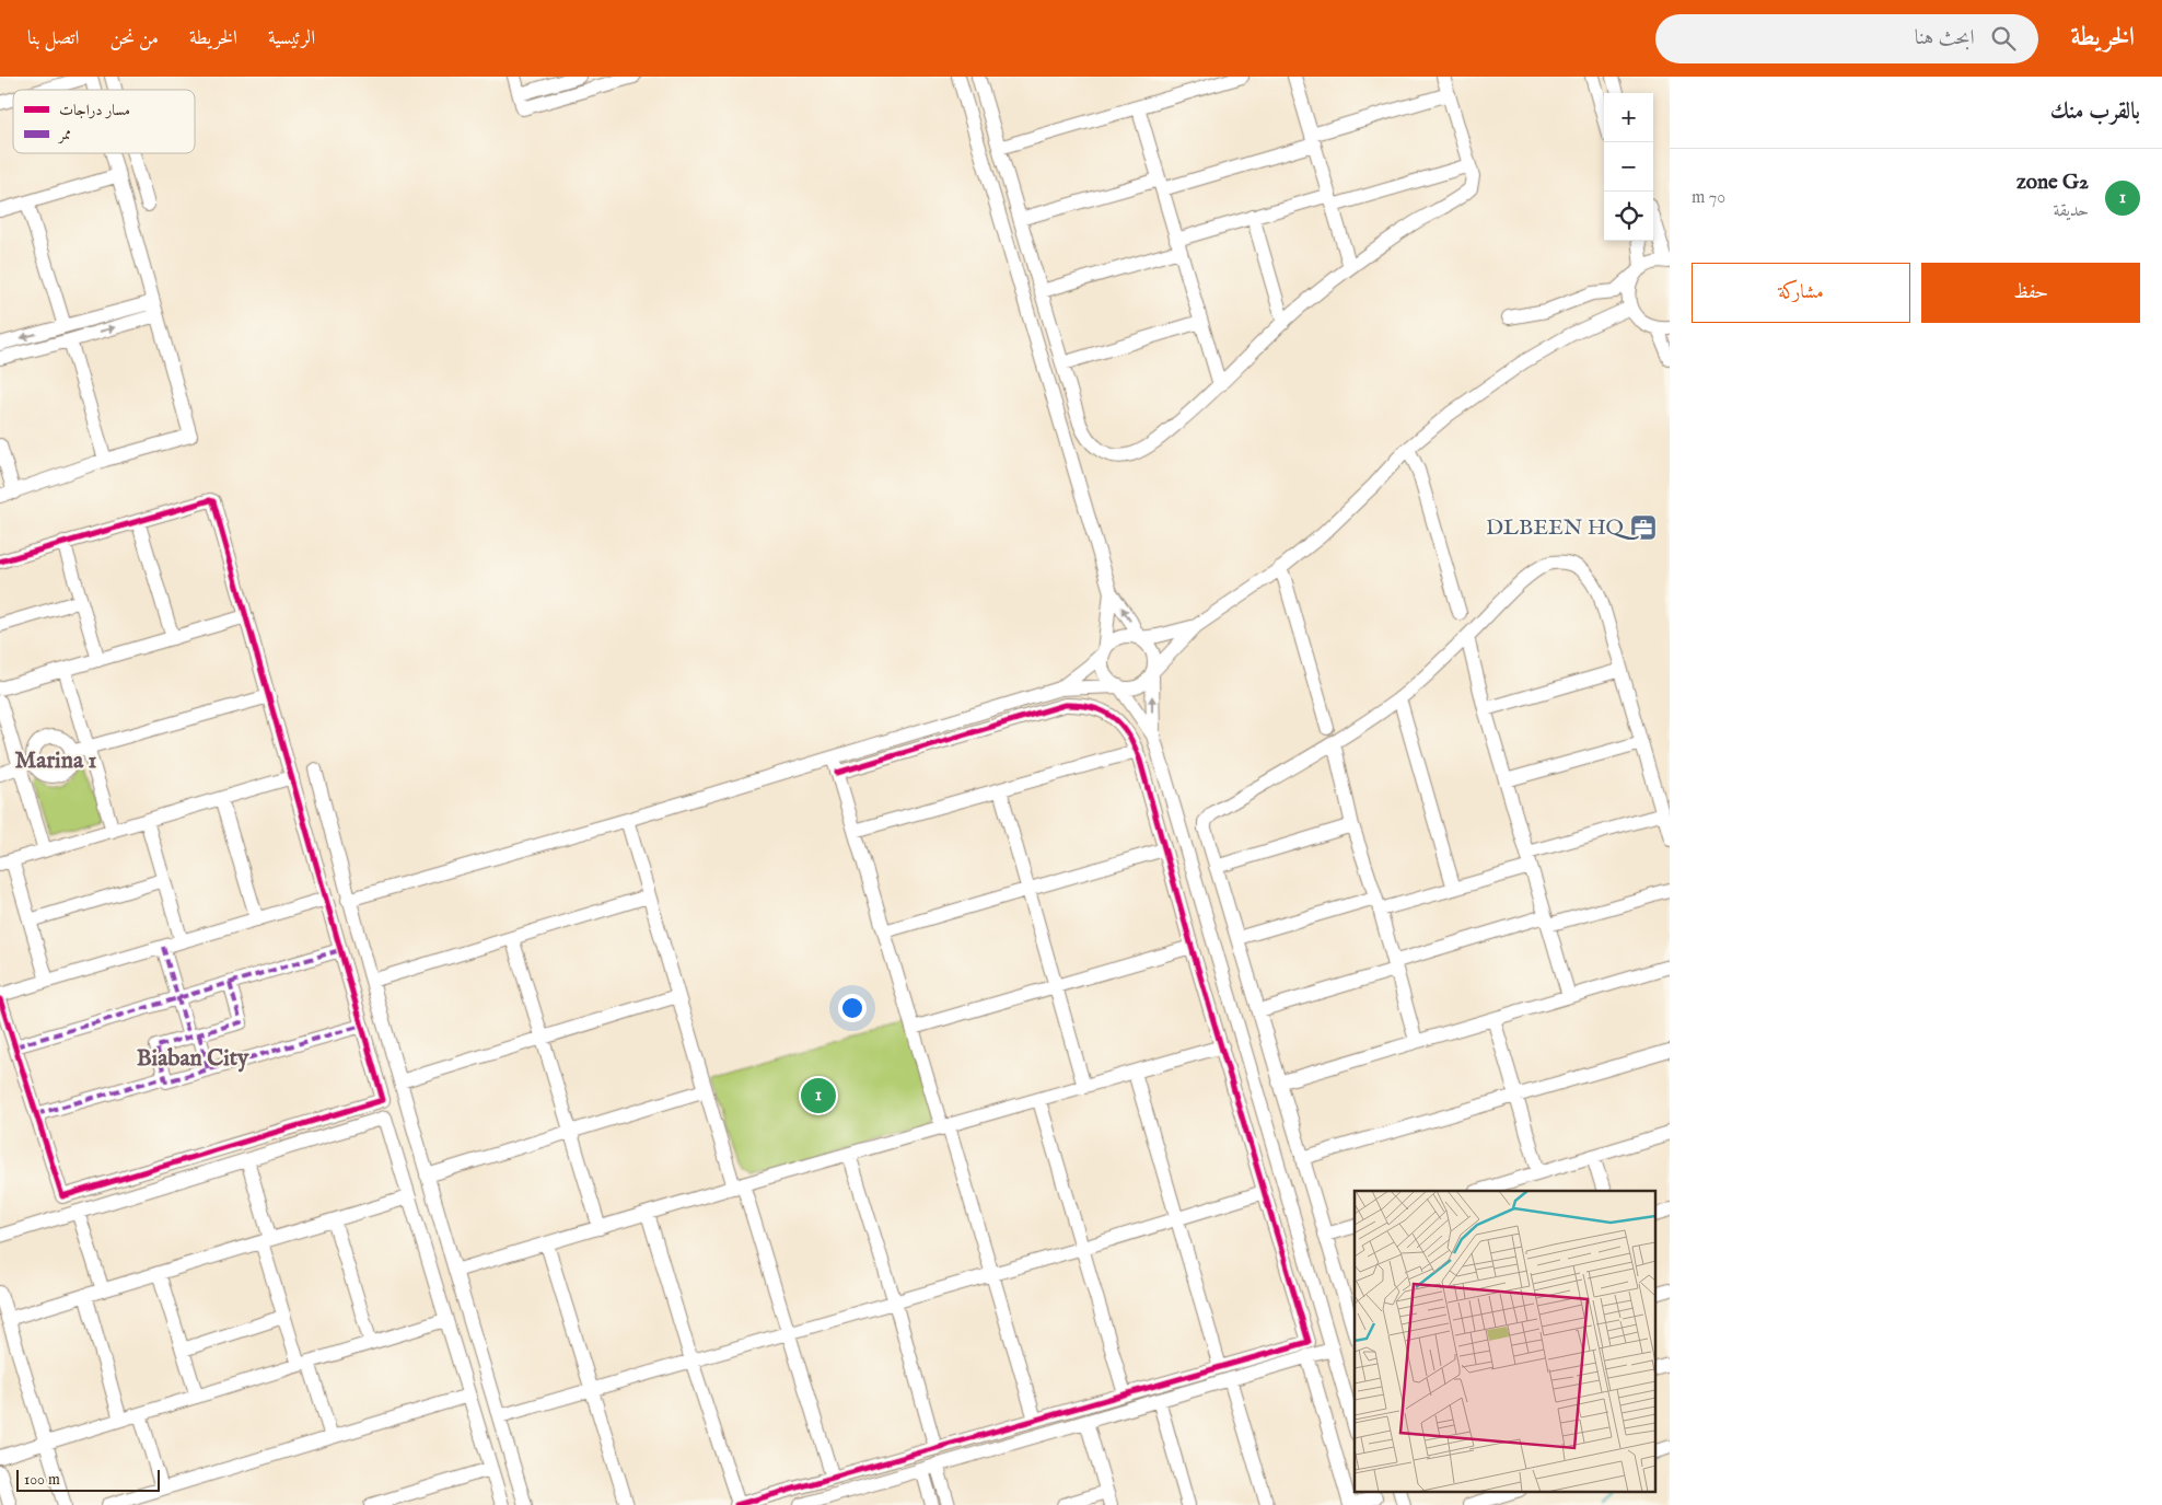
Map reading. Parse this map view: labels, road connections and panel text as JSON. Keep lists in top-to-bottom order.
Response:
{
  "districts": ["Marina 1", "Biaban City"],
  "places": {
    "office": ["DLBEEN HQ"]
  },
  "legend": ["مسار دراجات", "ممر"],
  "scale_bar": "100 m",
  "page": {
    "header": "الخريطة",
    "search": "ابحث هنا",
    "nav": [
      "الرئيسية",
      "الخريطة",
      "من نحن",
      "اتصل بنا"
    ],
    "heading": "بالقرب منك",
    "map_buttons": ["+", "−"],
    "list": [
      {
        "mark": "1",
        "name": "zone G2",
        "note": "حديقة",
        "value": "70 m"
      }
    ],
    "buttons": ["حفظ", "مشاركة"],
    "pins": "1",
    "scale": "100 m"
  }
}
